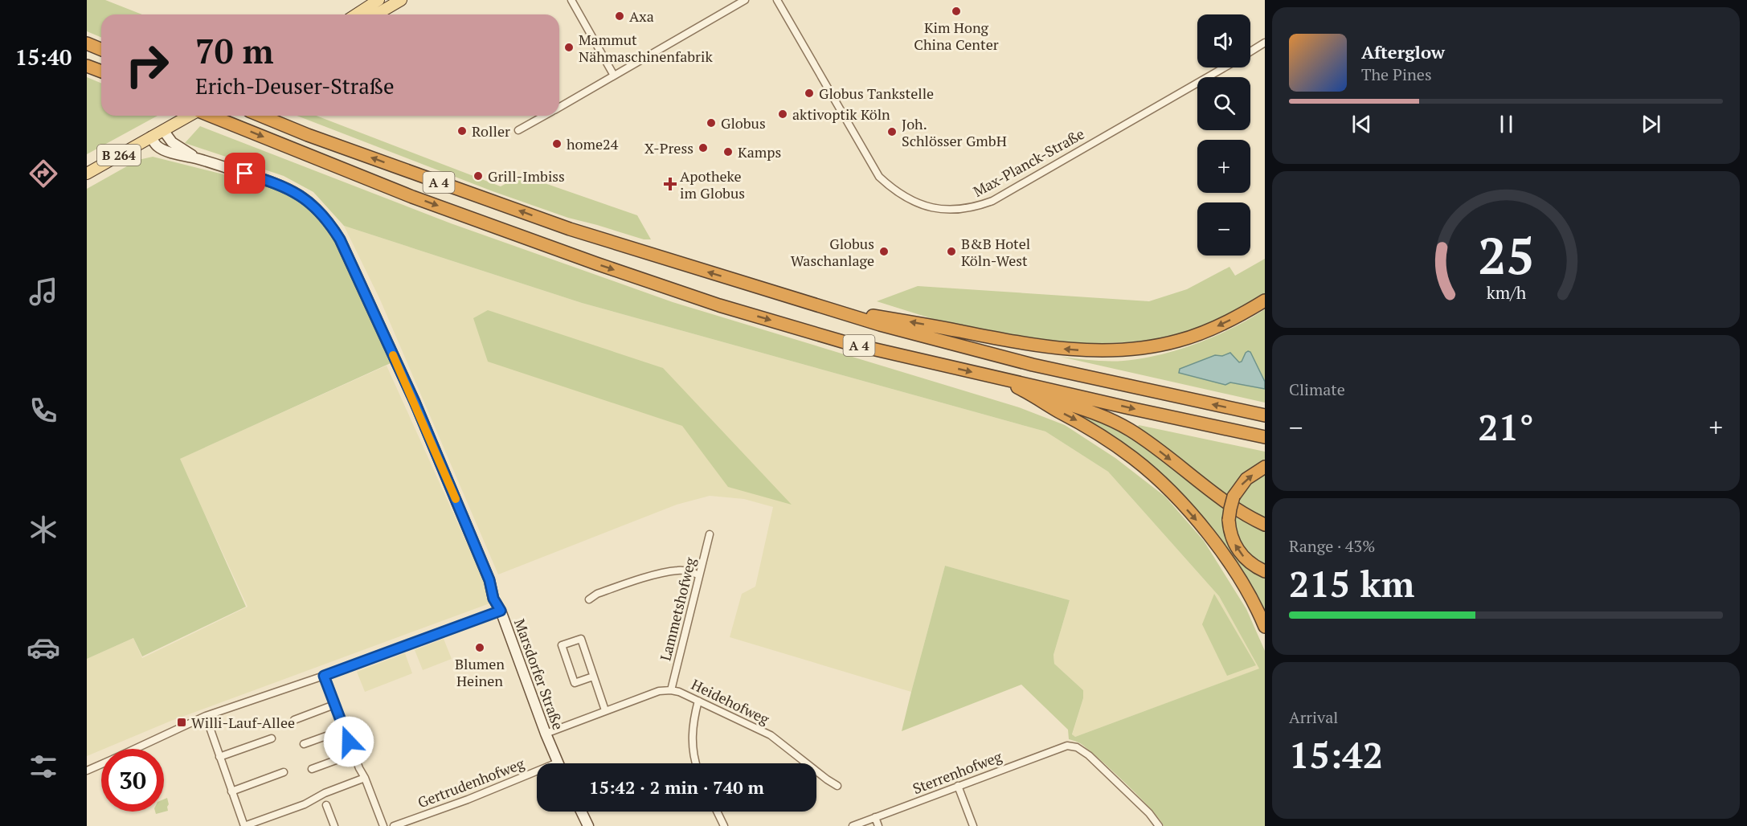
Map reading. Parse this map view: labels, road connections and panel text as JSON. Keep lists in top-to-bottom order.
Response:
{
  "streets": {
    "highway": ["A 4"],
    "main road": ["B 264"],
    "street": [
      "Max-Planck-Straße",
      "Lammetshofweg",
      "Marsdorfer Straße",
      "Heidehofweg",
      "Sterrenhofweg",
      "Gertrudenhofweg"
    ]
  },
  "crossings": [
    ["B 264", "Marsdorfer Straße"],
    ["Lammetshofweg", "Heidehofweg"],
    ["Marsdorfer Straße", "Heidehofweg"]
  ],
  "places": {
    "other": [
      "Kim Hong China Center",
      "Axa",
      "Mammut Nähmaschinenfabrik",
      "Globus Tankstelle",
      "aktivoptik Köln",
      "Globus",
      "Roller",
      "Joh. Schlösser GmbH",
      "home24",
      "X-Press",
      "Kamps",
      "Grill-Imbiss",
      "Globus Waschanlage",
      "B&B Hotel Köln-West",
      "Blumen Heinen"
    ],
    "health": ["Apotheke im Globus"],
    "transit": ["Willi-Lauf-Allee"]
  },
  "page": {
    "tabs": "15:40",
    "map_buttons": ["+", "−"],
    "turn": ["70 m", "Erich-Deuser-Straße"],
    "song": ["Afterglow", "The Pines"],
    "tile": [
      "Climate",
      ["Range · 43%", "215 km"],
      ["Arrival", "15:42"]
    ],
    "heat": ["−", "21°", "+"],
    "limit": "30",
    "trip": "15:42 · 2 min · 740 m",
    "gauge": ["25", "km/h"]
  }
}
